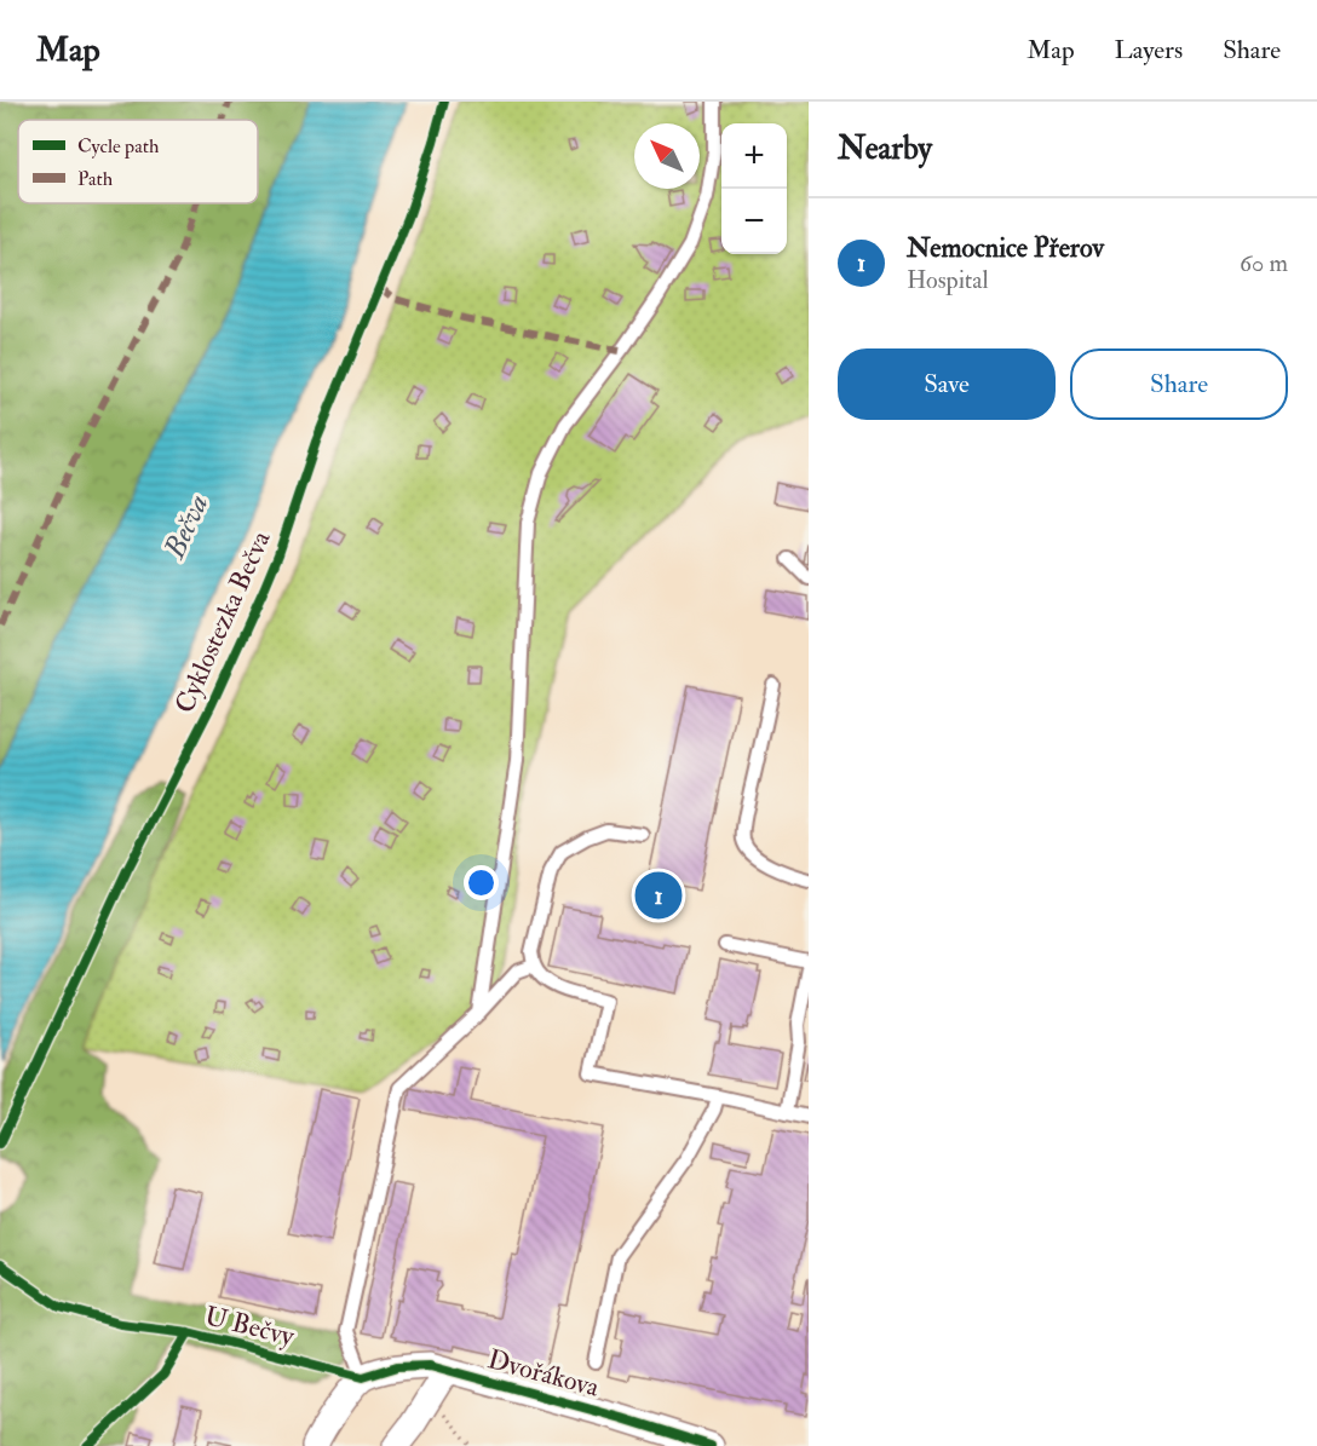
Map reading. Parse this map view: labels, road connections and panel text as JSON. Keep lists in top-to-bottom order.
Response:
{
  "streets": {
    "street": ["Dvořákova"],
    "cycle path": ["Cyklostezka Bečva", "U Bečvy"]
  },
  "water": ["Bečva"],
  "legend": ["Cycle path", "Path"],
  "north": "top left",
  "page": {
    "header": "Map",
    "nav": ["Map", "Layers", "Share"],
    "heading": "Nearby",
    "map_buttons": ["+", "−"],
    "list": [
      {
        "mark": "1",
        "name": "Nemocnice Přerov",
        "note": "Hospital",
        "value": "60 m"
      }
    ],
    "buttons": ["Save", "Share"],
    "pins": "1"
  }
}
